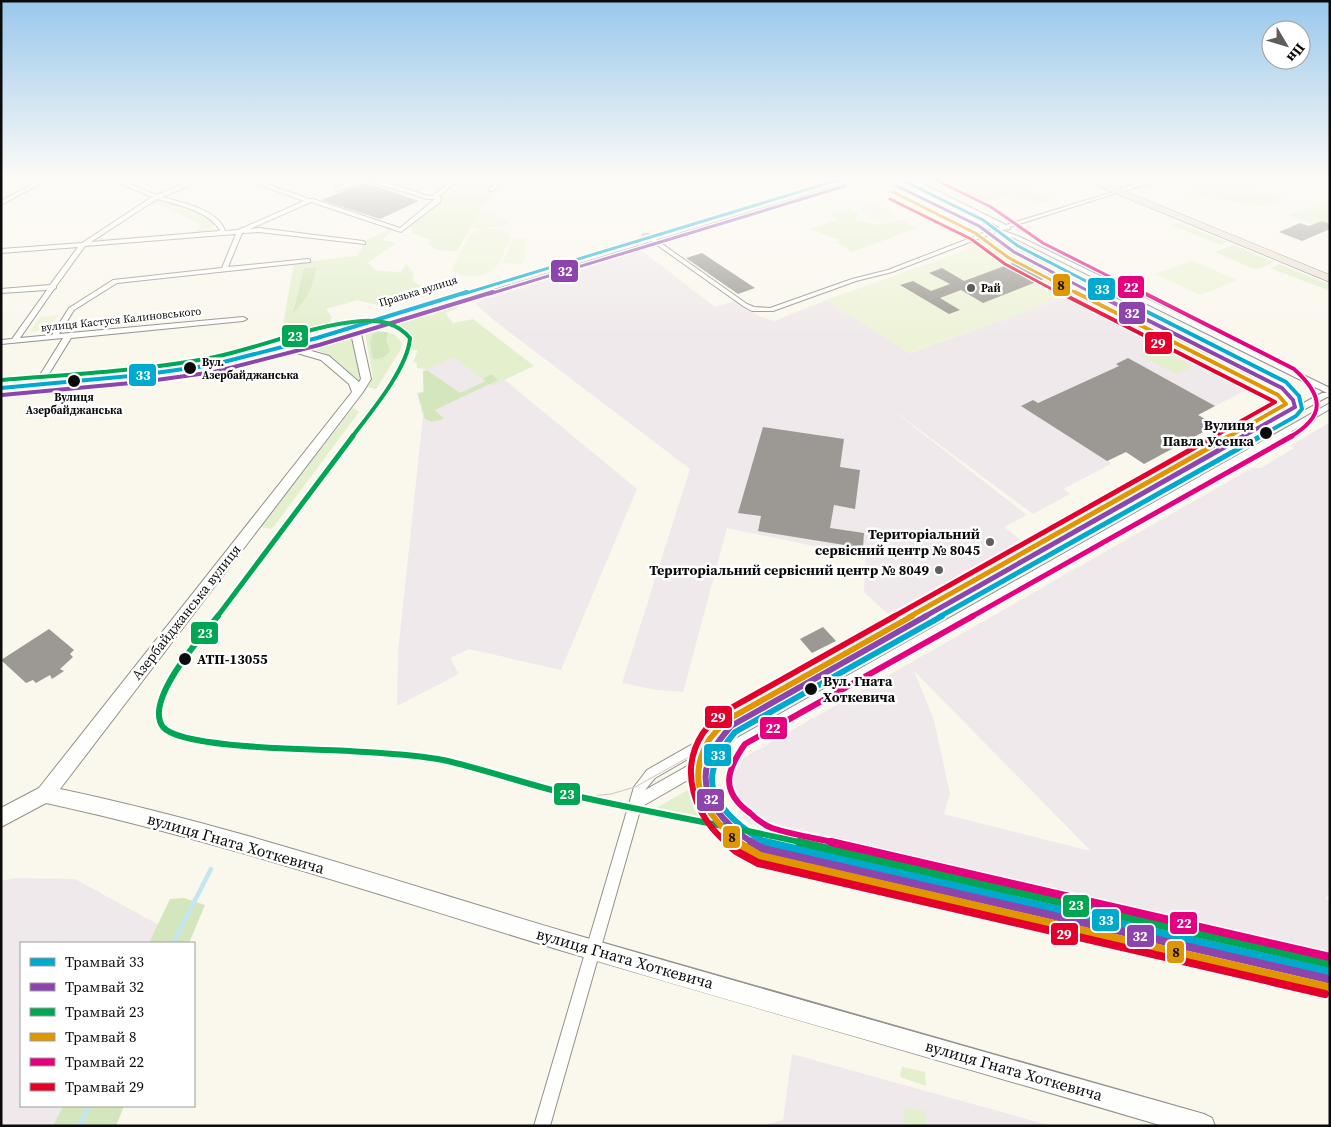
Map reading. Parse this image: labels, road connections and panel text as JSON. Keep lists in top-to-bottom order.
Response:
{
  "streets": {
    "street": [
      "Празька вулиця",
      "вулиця Кастуся Калиновського",
      "Азербайджанська вулиця",
      "вулиця Гната Хоткевича"
    ]
  },
  "crossings": [
    ["Празька вулиця", "Азербайджанська вулиця"],
    ["Азербайджанська вулиця", "вулиця Гната Хоткевича"]
  ],
  "places": [
    "Рай",
    "Вул. Азербайджанська",
    "Вулиця Азербайджанська",
    "Вулиця Павла Усенка",
    "Територіальний сервісний центр № 8045",
    "Територіальний сервісний центр № 8049",
    "АТП-13055",
    "Вул. Гната Хоткевича"
  ],
  "lines": [
    "tram line 33",
    "tram line 32",
    "tram line 8",
    "tram line 22",
    "tram line 29",
    "tram line 23"
  ],
  "legend": [
    "Трамвай 33",
    "Трамвай 32",
    "Трамвай 23",
    "Трамвай 8",
    "Трамвай 22",
    "Трамвай 29"
  ],
  "north": "bottom right"
}
